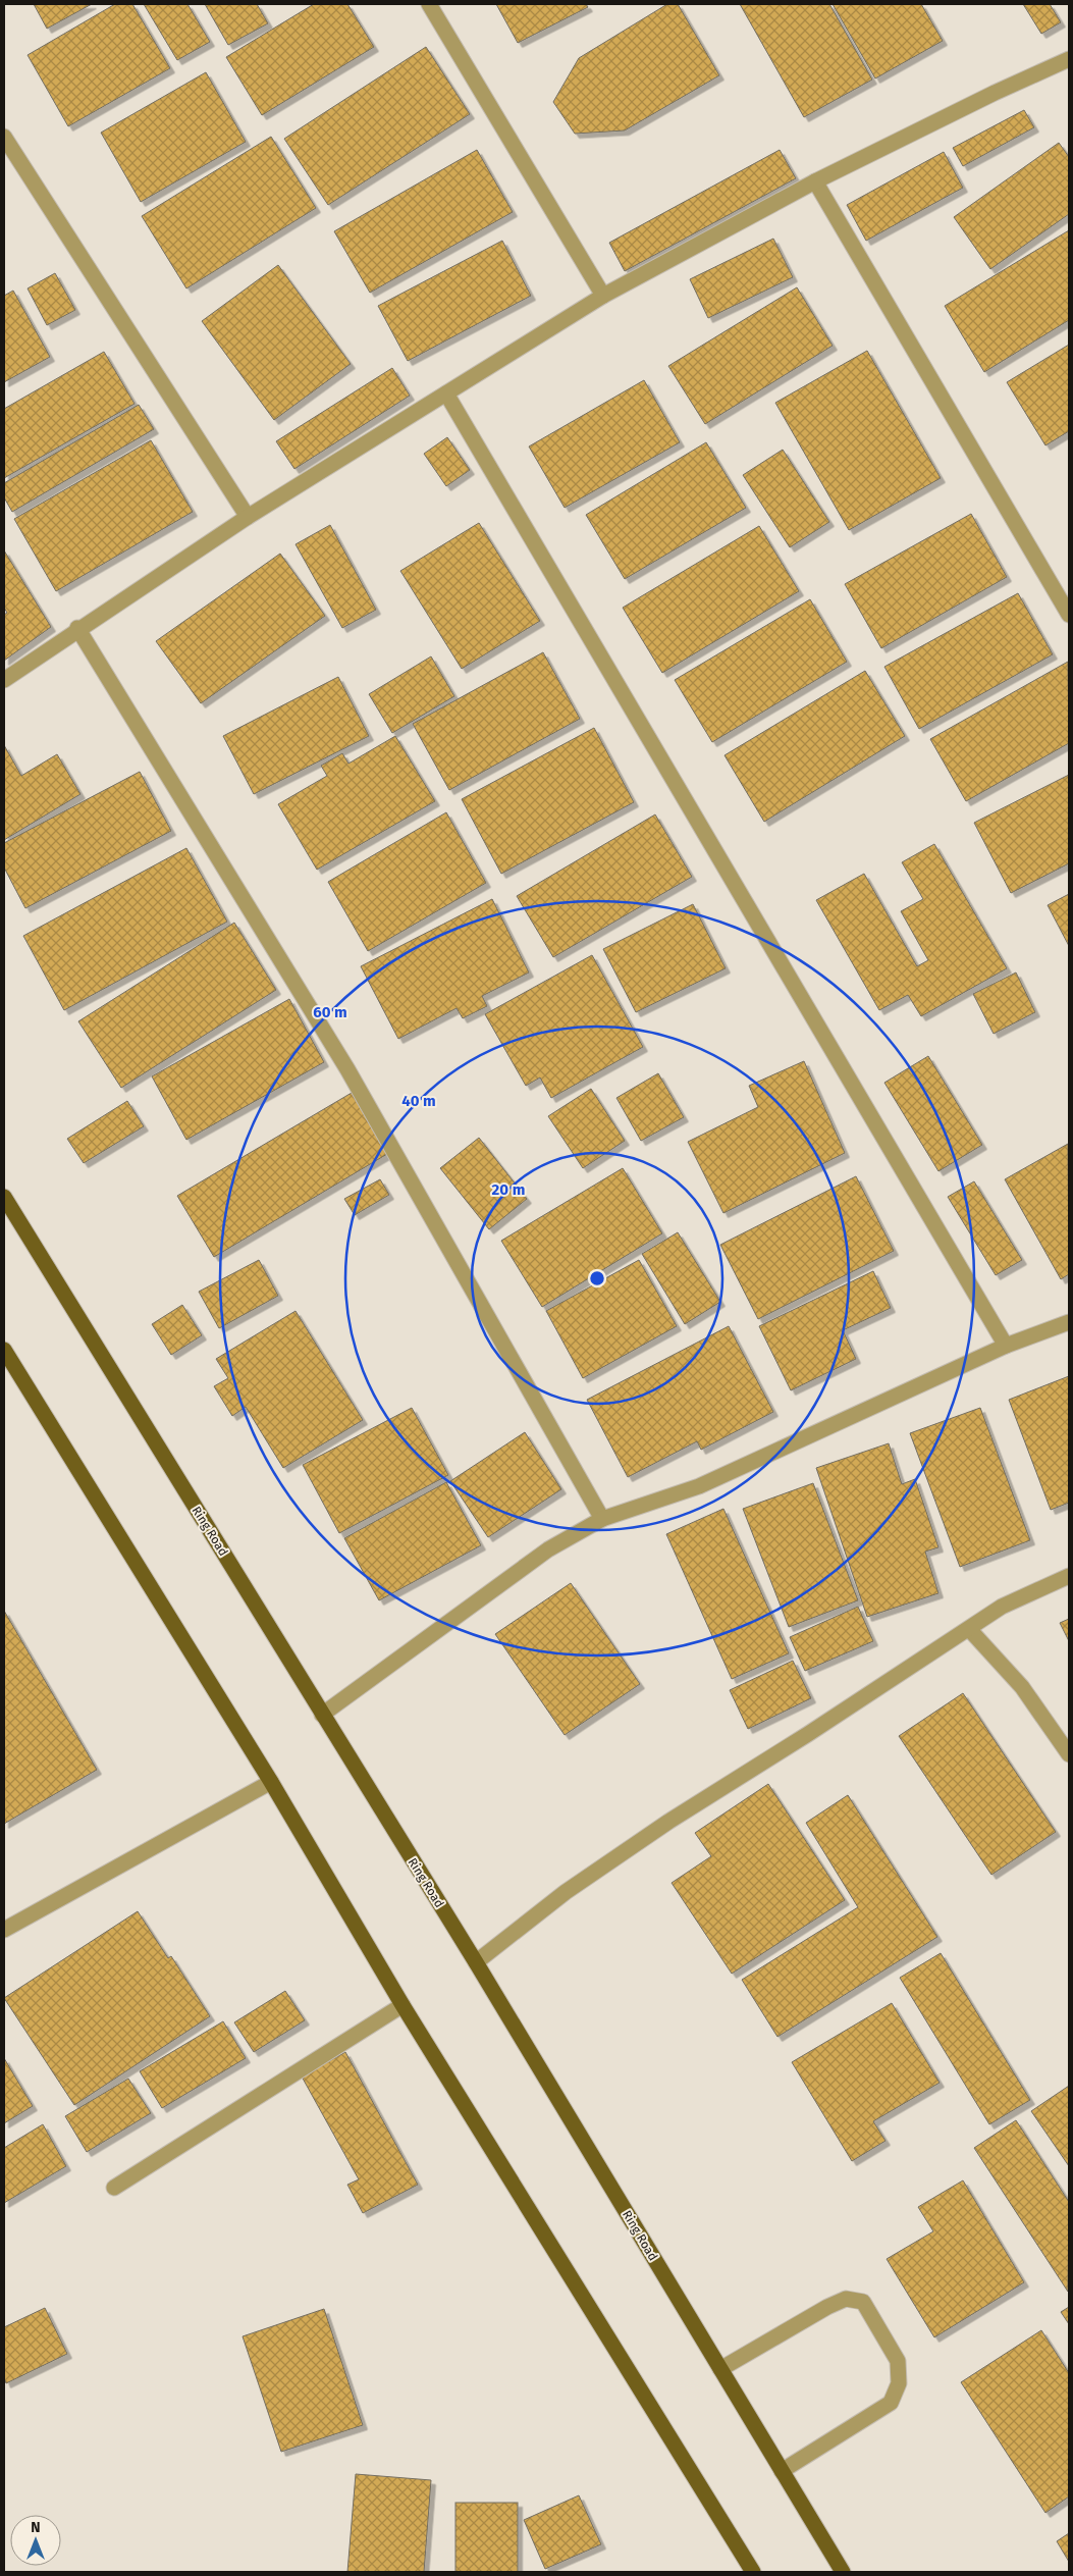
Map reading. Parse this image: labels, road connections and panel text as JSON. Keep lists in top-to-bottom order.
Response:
{
  "streets": {
    "main road": ["Ring Road"]
  },
  "north": "top",
  "rings": ["60 m", "40 m", "20 m"]
}
